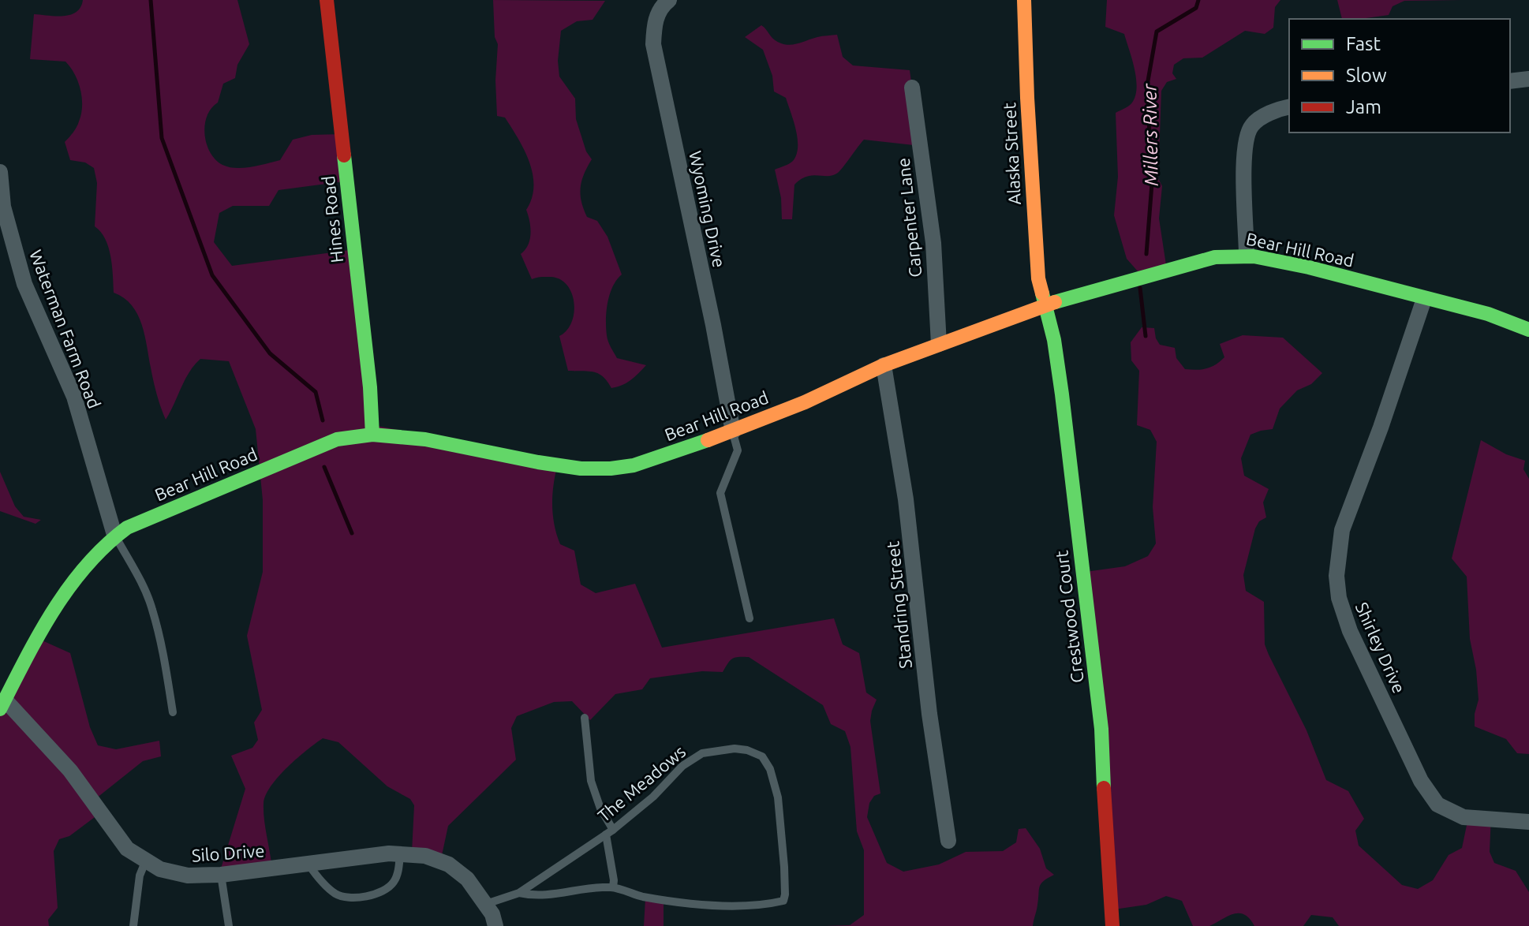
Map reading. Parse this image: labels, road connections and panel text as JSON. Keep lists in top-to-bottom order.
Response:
{
  "streets": {
    "street": [
      "Alaska Street",
      "Wyoming Drive",
      "Carpenter Lane",
      "Hines Road",
      "Bear Hill Road",
      "Waterman Farm Road",
      "Standring Street",
      "Crestwood Court",
      "Shirley Drive",
      "Silo Drive"
    ],
    "lane": ["The Meadows"]
  },
  "crossings": [
    ["Alaska Street", "Bear Hill Road"],
    ["Alaska Street", "Crestwood Court"],
    ["Wyoming Drive", "Bear Hill Road"],
    ["Carpenter Lane", "Bear Hill Road"],
    ["Hines Road", "Bear Hill Road"],
    ["Bear Hill Road", "Waterman Farm Road"],
    ["Bear Hill Road", "Standring Street"],
    ["Bear Hill Road", "Crestwood Court"],
    ["Bear Hill Road", "Shirley Drive"],
    ["Bear Hill Road", "Silo Drive"],
    ["The Meadows", "Silo Drive"]
  ],
  "water": ["Millers River"],
  "legend": ["Fast", "Slow", "Jam"]
}
